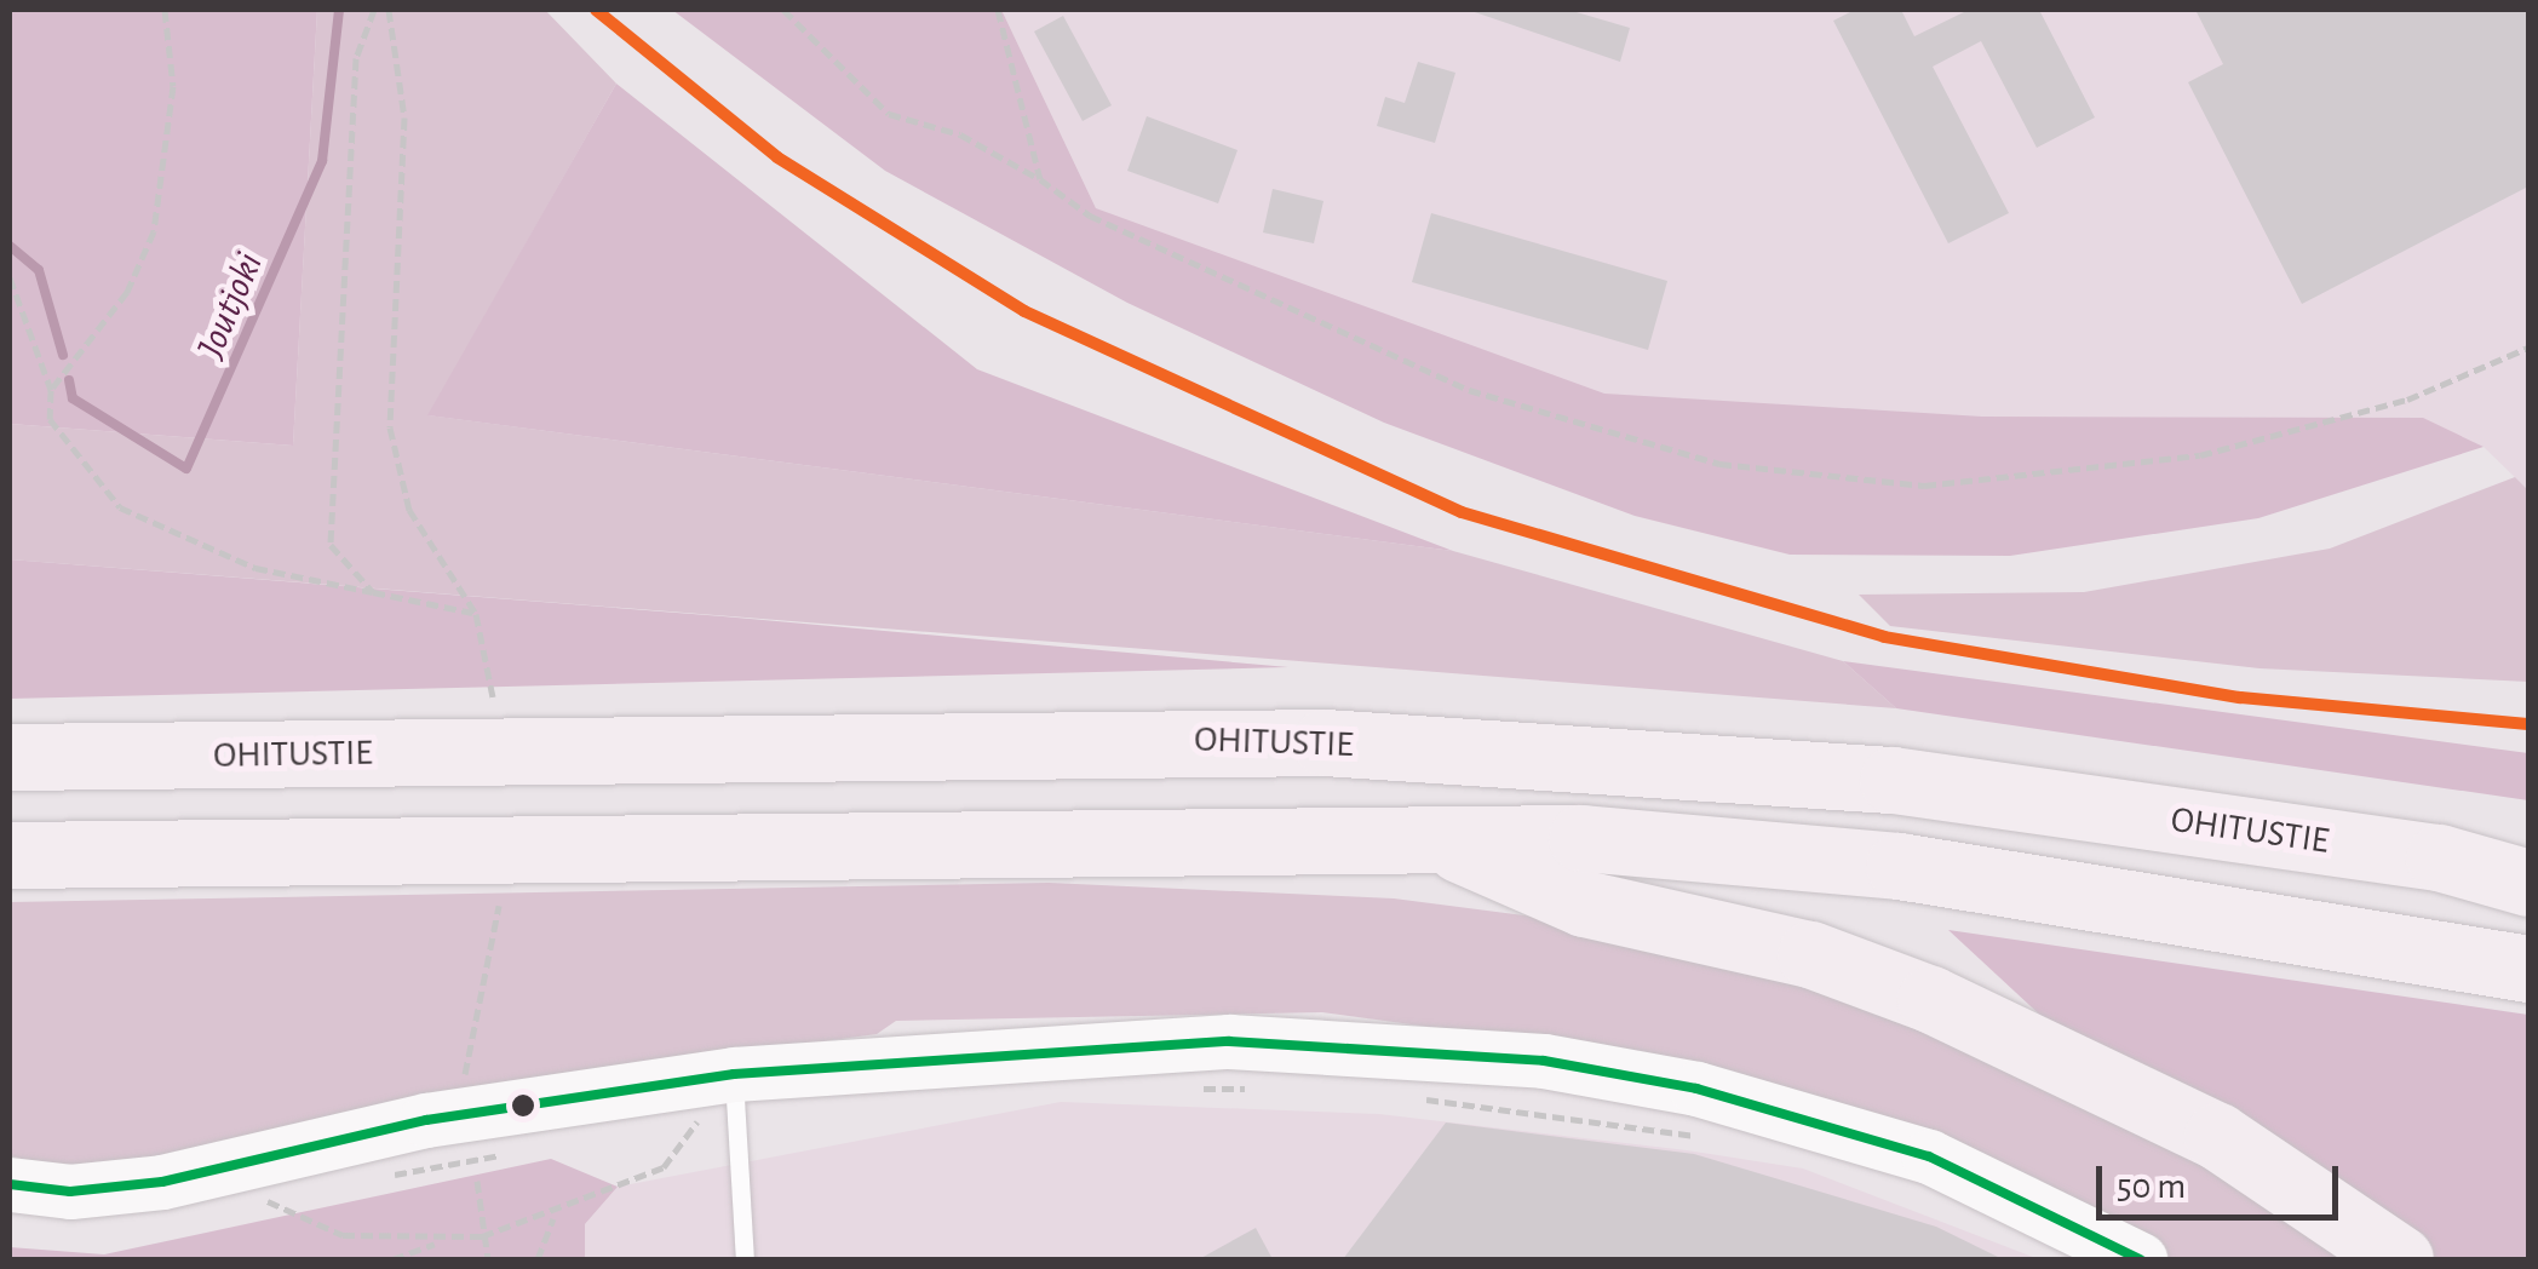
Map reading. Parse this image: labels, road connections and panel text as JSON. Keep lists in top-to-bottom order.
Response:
{
  "streets": {
    "highway": ["OHITUSTIE"]
  },
  "water": ["Joutjoki"],
  "scale_bar": "50 m"
}
